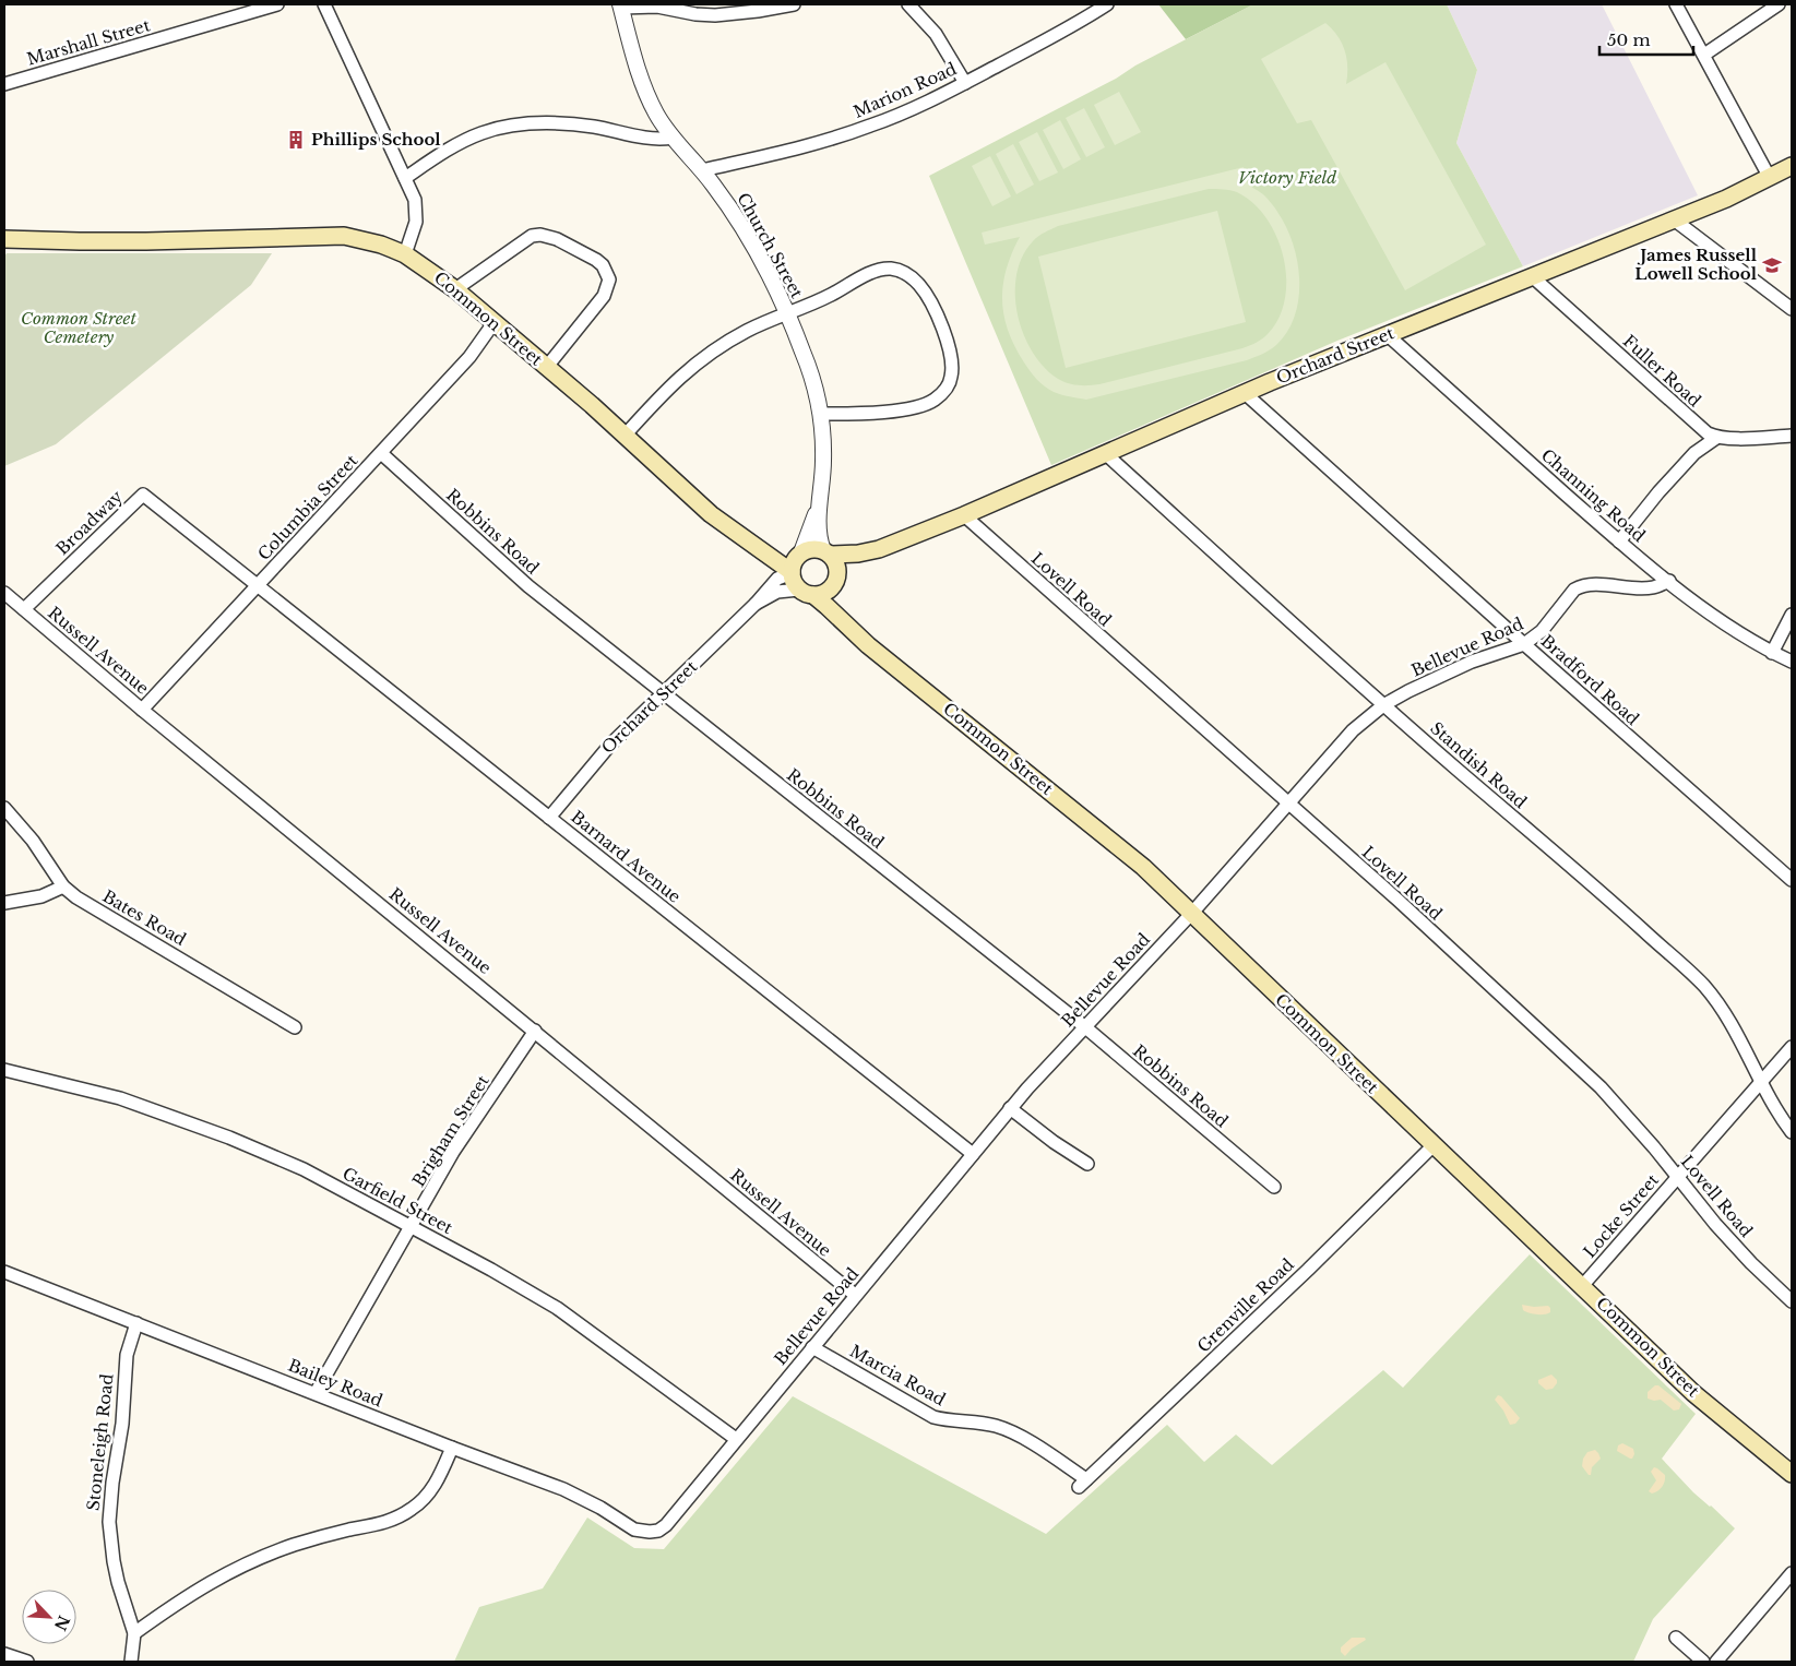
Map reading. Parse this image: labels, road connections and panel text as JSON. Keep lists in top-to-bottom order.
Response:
{
  "streets": {
    "main road": ["Common Street", "Orchard Street"],
    "street": [
      "Marshall Street",
      "Marion Road",
      "Church Street",
      "Fuller Road",
      "Channing Road",
      "Columbia Street",
      "Broadway",
      "Robbins Road",
      "Lovell Road",
      "Bellevue Road",
      "Russell Avenue",
      "Bradford Road",
      "Standish Road",
      "Barnard Avenue",
      "Bates Road",
      "Brigham Street",
      "Garfield Street",
      "Locke Street",
      "Grenville Road",
      "Marcia Road",
      "Bailey Road",
      "Stoneleigh Road"
    ]
  },
  "crossings": [
    ["Marion Road", "Church Street"],
    ["Church Street", "Common Street"],
    ["Church Street", "Orchard Street"],
    ["Common Street", "Orchard Street"],
    ["Common Street", "Columbia Street"],
    ["Common Street", "Bellevue Road"],
    ["Common Street", "Locke Street"],
    ["Common Street", "Grenville Road"],
    ["Orchard Street", "Fuller Road"],
    ["Orchard Street", "Channing Road"],
    ["Orchard Street", "Robbins Road"],
    ["Orchard Street", "Lovell Road"],
    ["Orchard Street", "Bradford Road"],
    ["Orchard Street", "Standish Road"],
    ["Orchard Street", "Barnard Avenue"],
    ["Channing Road", "Bellevue Road"],
    ["Columbia Street", "Broadway"],
    ["Columbia Street", "Robbins Road"],
    ["Columbia Street", "Russell Avenue"],
    ["Columbia Street", "Barnard Avenue"],
    ["Broadway", "Russell Avenue"],
    ["Broadway", "Barnard Avenue"],
    ["Robbins Road", "Bellevue Road"],
    ["Lovell Road", "Bellevue Road"],
    ["Lovell Road", "Locke Street"],
    ["Bellevue Road", "Russell Avenue"],
    ["Bellevue Road", "Bradford Road"],
    ["Bellevue Road", "Standish Road"],
    ["Bellevue Road", "Barnard Avenue"],
    ["Bellevue Road", "Garfield Street"],
    ["Bellevue Road", "Marcia Road"],
    ["Bellevue Road", "Bailey Road"],
    ["Russell Avenue", "Brigham Street"],
    ["Standish Road", "Locke Street"],
    ["Brigham Street", "Garfield Street"],
    ["Brigham Street", "Bailey Road"],
    ["Grenville Road", "Marcia Road"],
    ["Bailey Road", "Stoneleigh Road"]
  ],
  "parks": ["Victory Field", "Common Street Cemetery"],
  "places": {
    "building": ["Phillips School"],
    "school or university": ["James Russell Lowell School"]
  },
  "scale_bar": "50 m",
  "north": "bottom right"
}
